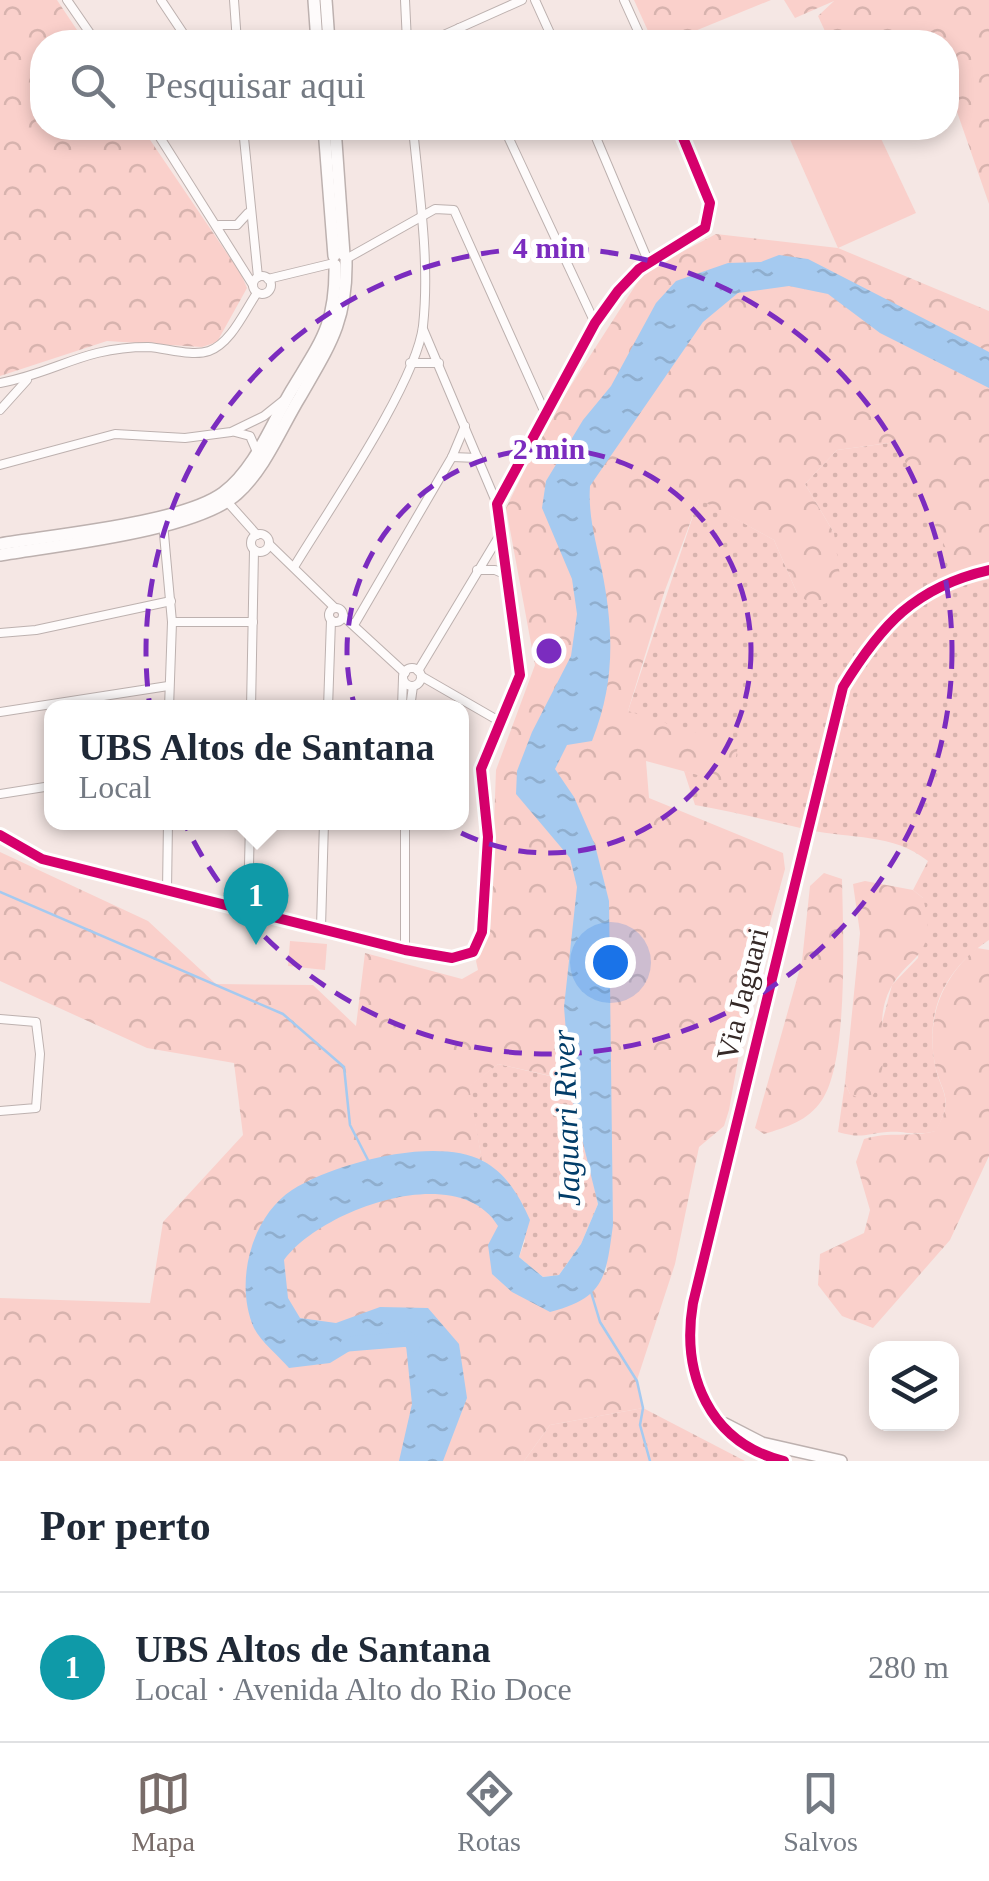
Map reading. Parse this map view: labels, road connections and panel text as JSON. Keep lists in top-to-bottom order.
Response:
{
  "streets": {
    "street": ["Via Jaguari"]
  },
  "water": ["Jaguari River"],
  "page": {
    "search": "Pesquisar aqui",
    "popup": ["UBS Altos de Santana", "Local"],
    "pins": "1",
    "heading": "Por perto",
    "list": [
      {
        "mark": "1",
        "name": "UBS Altos de Santana",
        "note": "Local · Avenida Alto do Rio Doce",
        "value": "280 m"
      }
    ],
    "nav": ["Mapa", "Rotas", "Salvos"]
  },
  "rings": ["4 min", "2 min"]
}
